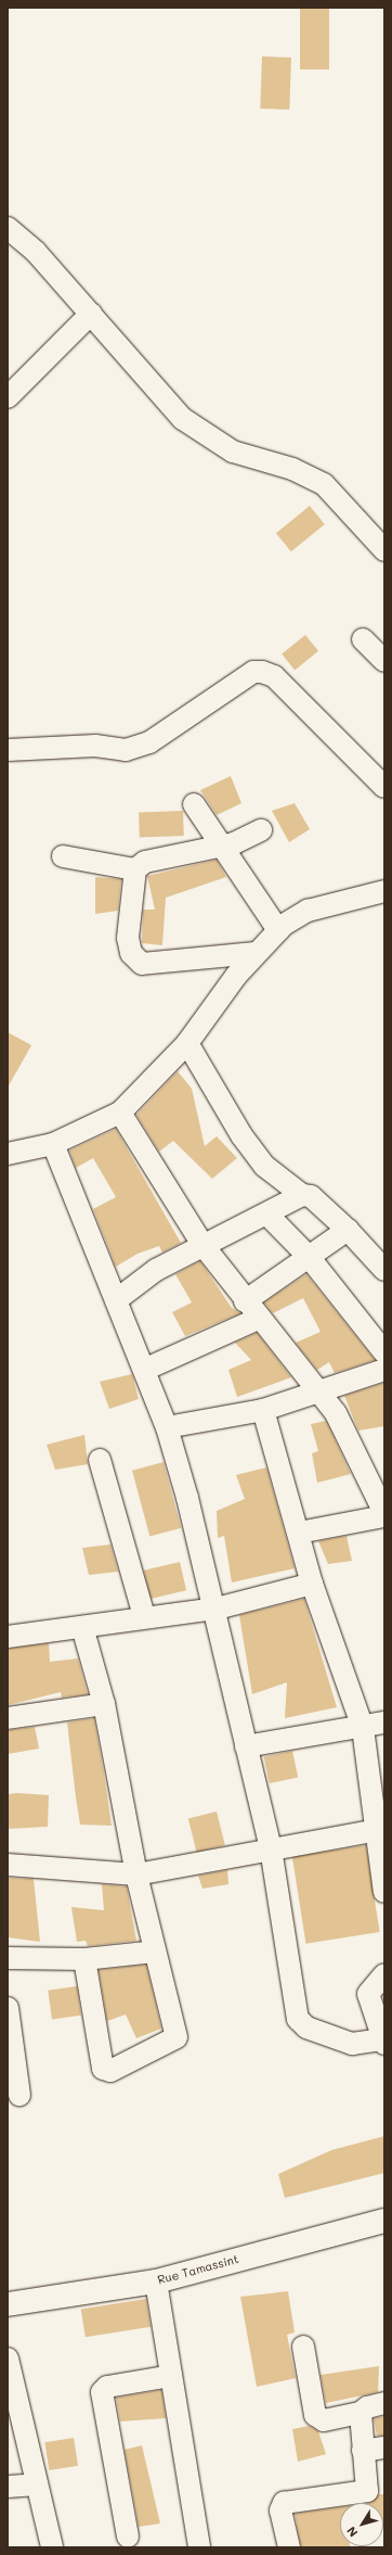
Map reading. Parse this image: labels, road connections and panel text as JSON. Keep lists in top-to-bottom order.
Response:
{
  "streets": {
    "main road": ["Rue Tamassint"]
  },
  "north": "bottom left"
}
